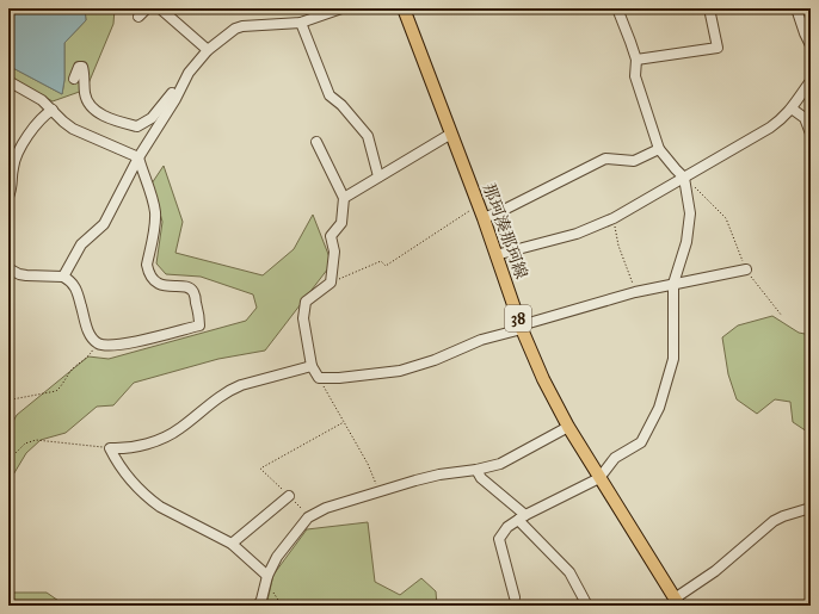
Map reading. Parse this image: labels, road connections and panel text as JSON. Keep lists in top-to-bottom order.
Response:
{
  "streets": {
    "main road": ["那珂湊那珂線", "38"]
  }
}
